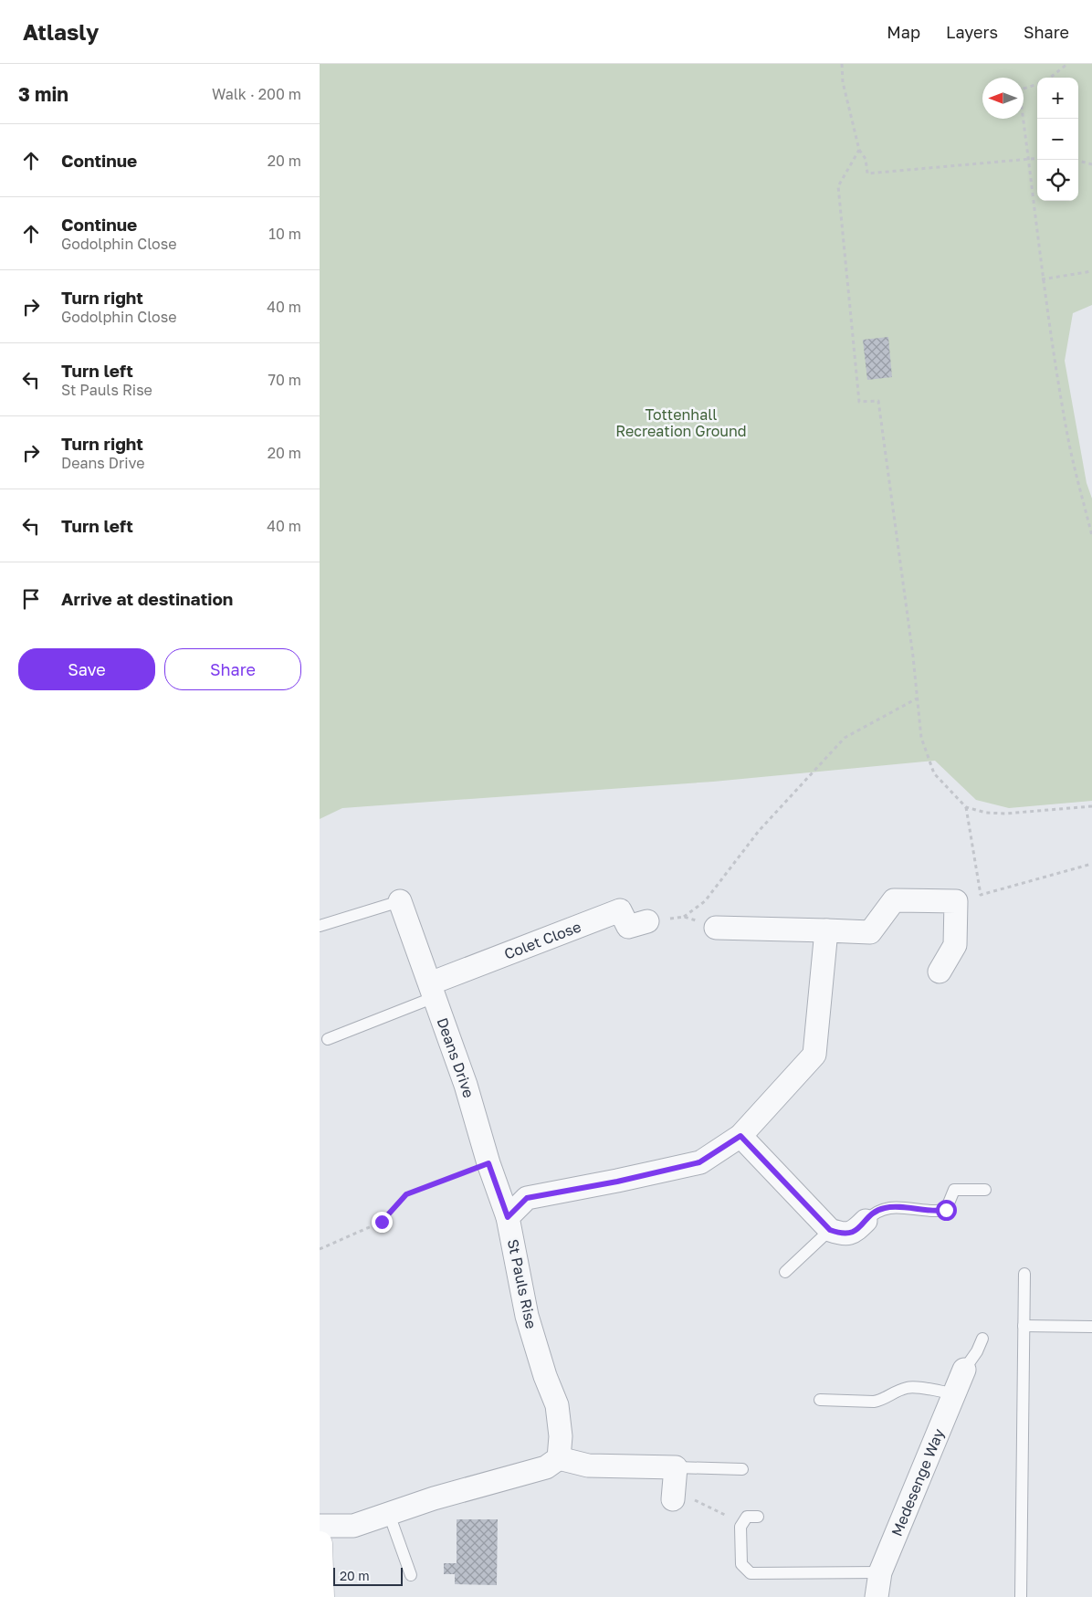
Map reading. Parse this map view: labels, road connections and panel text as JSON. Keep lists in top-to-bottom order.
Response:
{
  "streets": {
    "street": [
      "Colet Close",
      "Deans Drive",
      "St Pauls Rise",
      "Medesenge Way"
    ]
  },
  "crossings": [
    ["Colet Close", "Deans Drive"],
    ["Deans Drive", "St Pauls Rise"]
  ],
  "parks": ["Tottenhall Recreation Ground"],
  "scale_bar": "20 m",
  "north": "left",
  "page": {
    "header": "Atlasly",
    "nav": ["Map", "Layers", "Share"],
    "heading": ["3 min", "Walk · 200 m"],
    "map_buttons": ["+", "−"],
    "list": [
      ["Continue", "20 m"],
      ["Continue", "Godolphin Close", "10 m"],
      ["Turn right", "Godolphin Close", "40 m"],
      ["Turn left", "St Pauls Rise", "70 m"],
      ["Turn right", "Deans Drive", "20 m"],
      ["Turn left", "40 m"],
      "Arrive at destination"
    ],
    "buttons": ["Save", "Share"],
    "scale": "20 m"
  }
}
